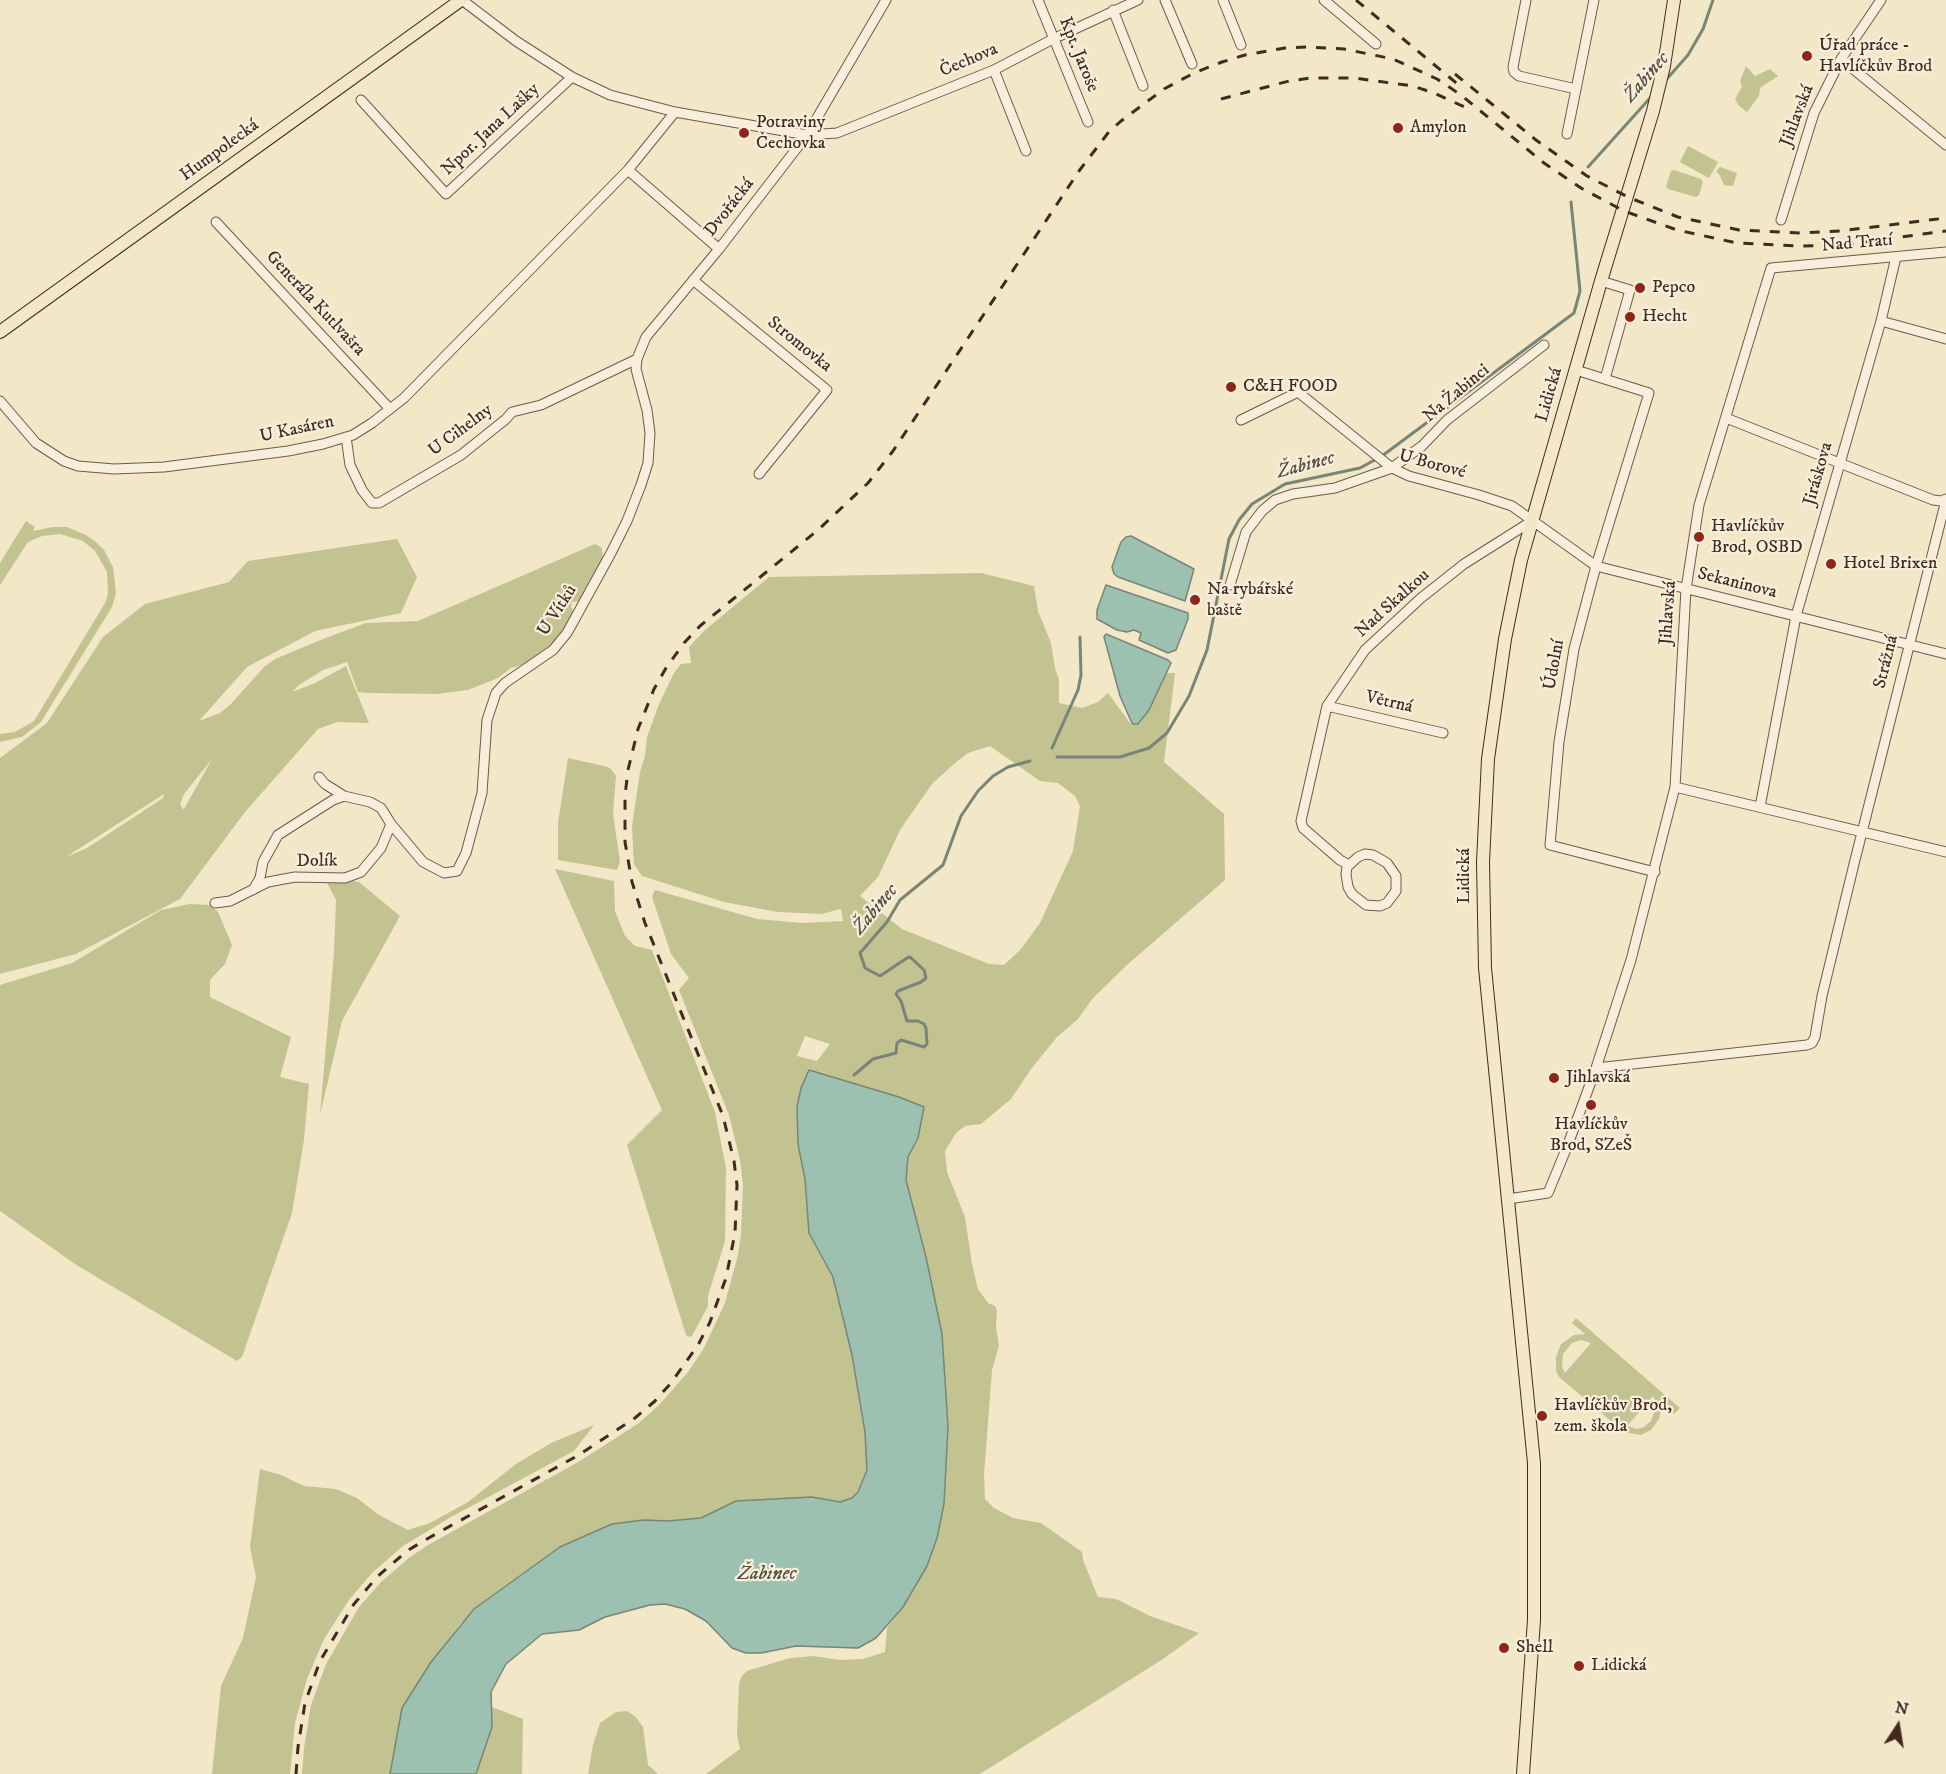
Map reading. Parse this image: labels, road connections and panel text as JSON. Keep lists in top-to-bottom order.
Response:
{
  "streets": {
    "main road": ["Humpolecká", "Lidická"],
    "street": [
      "Kpt. Jaroše",
      "Čechova",
      "Jihlavská",
      "Npor. Jana Lašky",
      "Dvořácká",
      "Nad Tratí",
      "Generála Kutlvašra",
      "Stromovka",
      "Na Žabinci",
      "U Kasáren",
      "U Cihelny",
      "U Borové",
      "Jiráskova",
      "Sekaninova",
      "Nad Skalkou",
      "U Vítků",
      "Strážná",
      "Údolní",
      "Větrná",
      "Dolík"
    ]
  },
  "crossings": [
    ["Kpt. Jaroše", "Čechova"],
    ["Čechova", "Dvořácká"],
    ["Jihlavská", "Nad Tratí"],
    ["Jihlavská", "Lidická"],
    ["Jihlavská", "Sekaninova"],
    ["Jihlavská", "Strážná"],
    ["Jihlavská", "Údolní"],
    ["Dvořácká", "Stromovka"],
    ["Dvořácká", "U Vítků"],
    ["Nad Tratí", "Jiráskova"],
    ["Generála Kutlvašra", "U Kasáren"],
    ["Na Žabinci", "U Borové"],
    ["Lidická", "U Borové"],
    ["Lidická", "Sekaninova"],
    ["Lidická", "Nad Skalkou"],
    ["U Kasáren", "U Cihelny"],
    ["U Cihelny", "U Vítků"],
    ["U Borové", "Sekaninova"],
    ["U Borové", "Nad Skalkou"],
    ["Jiráskova", "Sekaninova"],
    ["Sekaninova", "Nad Skalkou"],
    ["Sekaninova", "Strážná"],
    ["Sekaninova", "Údolní"],
    ["Nad Skalkou", "Větrná"],
    ["U Vítků", "Dolík"]
  ],
  "water": ["Žabinec"],
  "places": [
    "Úřad práce - Havlíčkův Brod",
    "Amylon",
    "Potraviny Čechovka",
    "Pepco",
    "Hecht",
    "C&H FOOD",
    "Havlíčkův Brod, OSBD",
    "Hotel Brixen",
    "Na rybářské baště",
    "Jihlavská",
    "Havlíčkův Brod, SZeŠ",
    "Havlíčkův Brod, zem. škola",
    "Shell",
    "Lidická"
  ],
  "north": "top"
}
